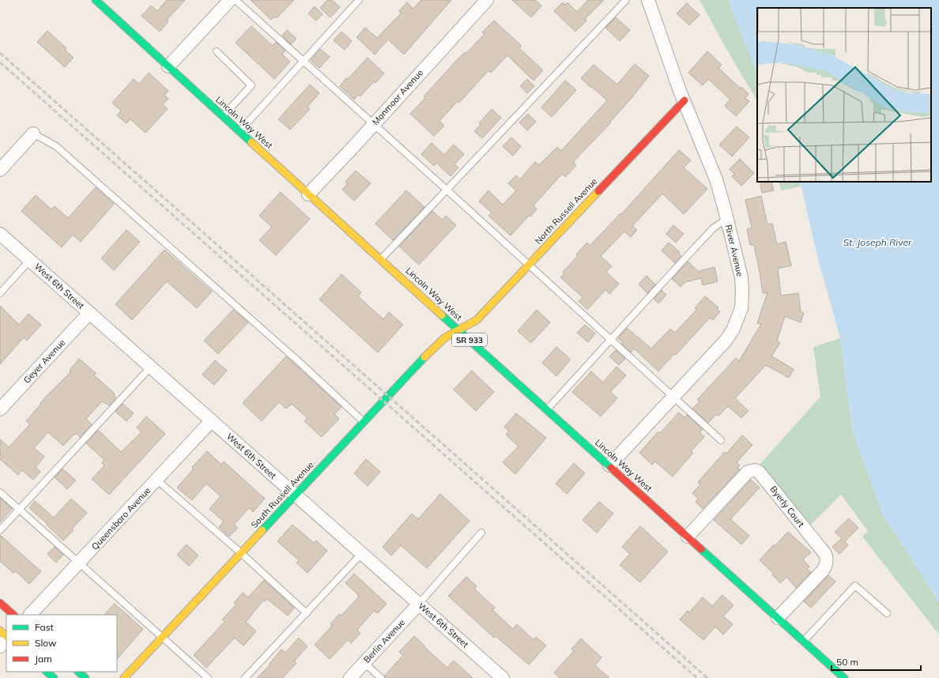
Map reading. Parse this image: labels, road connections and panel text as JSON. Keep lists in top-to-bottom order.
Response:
{
  "streets": {
    "main road": [
      "Lincoln Way West",
      "North Russell Avenue",
      "SR 933",
      "South Russell Avenue"
    ],
    "street": [
      "Monmoor Avenue",
      "River Avenue",
      "West 6th Street",
      "Geyer Avenue",
      "Byerly Court",
      "Queensboro Avenue",
      "Berlin Avenue"
    ]
  },
  "crossings": [
    ["Monmoor Avenue", "Lincoln Way West"],
    ["Lincoln Way West", "North Russell Avenue"],
    ["Lincoln Way West", "River Avenue"],
    ["Lincoln Way West", "South Russell Avenue"],
    ["Lincoln Way West", "Byerly Court"],
    ["North Russell Avenue", "River Avenue"],
    ["North Russell Avenue", "South Russell Avenue"],
    ["West 6th Street", "Geyer Avenue"],
    ["West 6th Street", "South Russell Avenue"],
    ["West 6th Street", "Queensboro Avenue"],
    ["West 6th Street", "Berlin Avenue"]
  ],
  "water": ["St. Joseph River"],
  "legend": ["Fast", "Slow", "Jam"],
  "scale_bar": "50 m"
}
